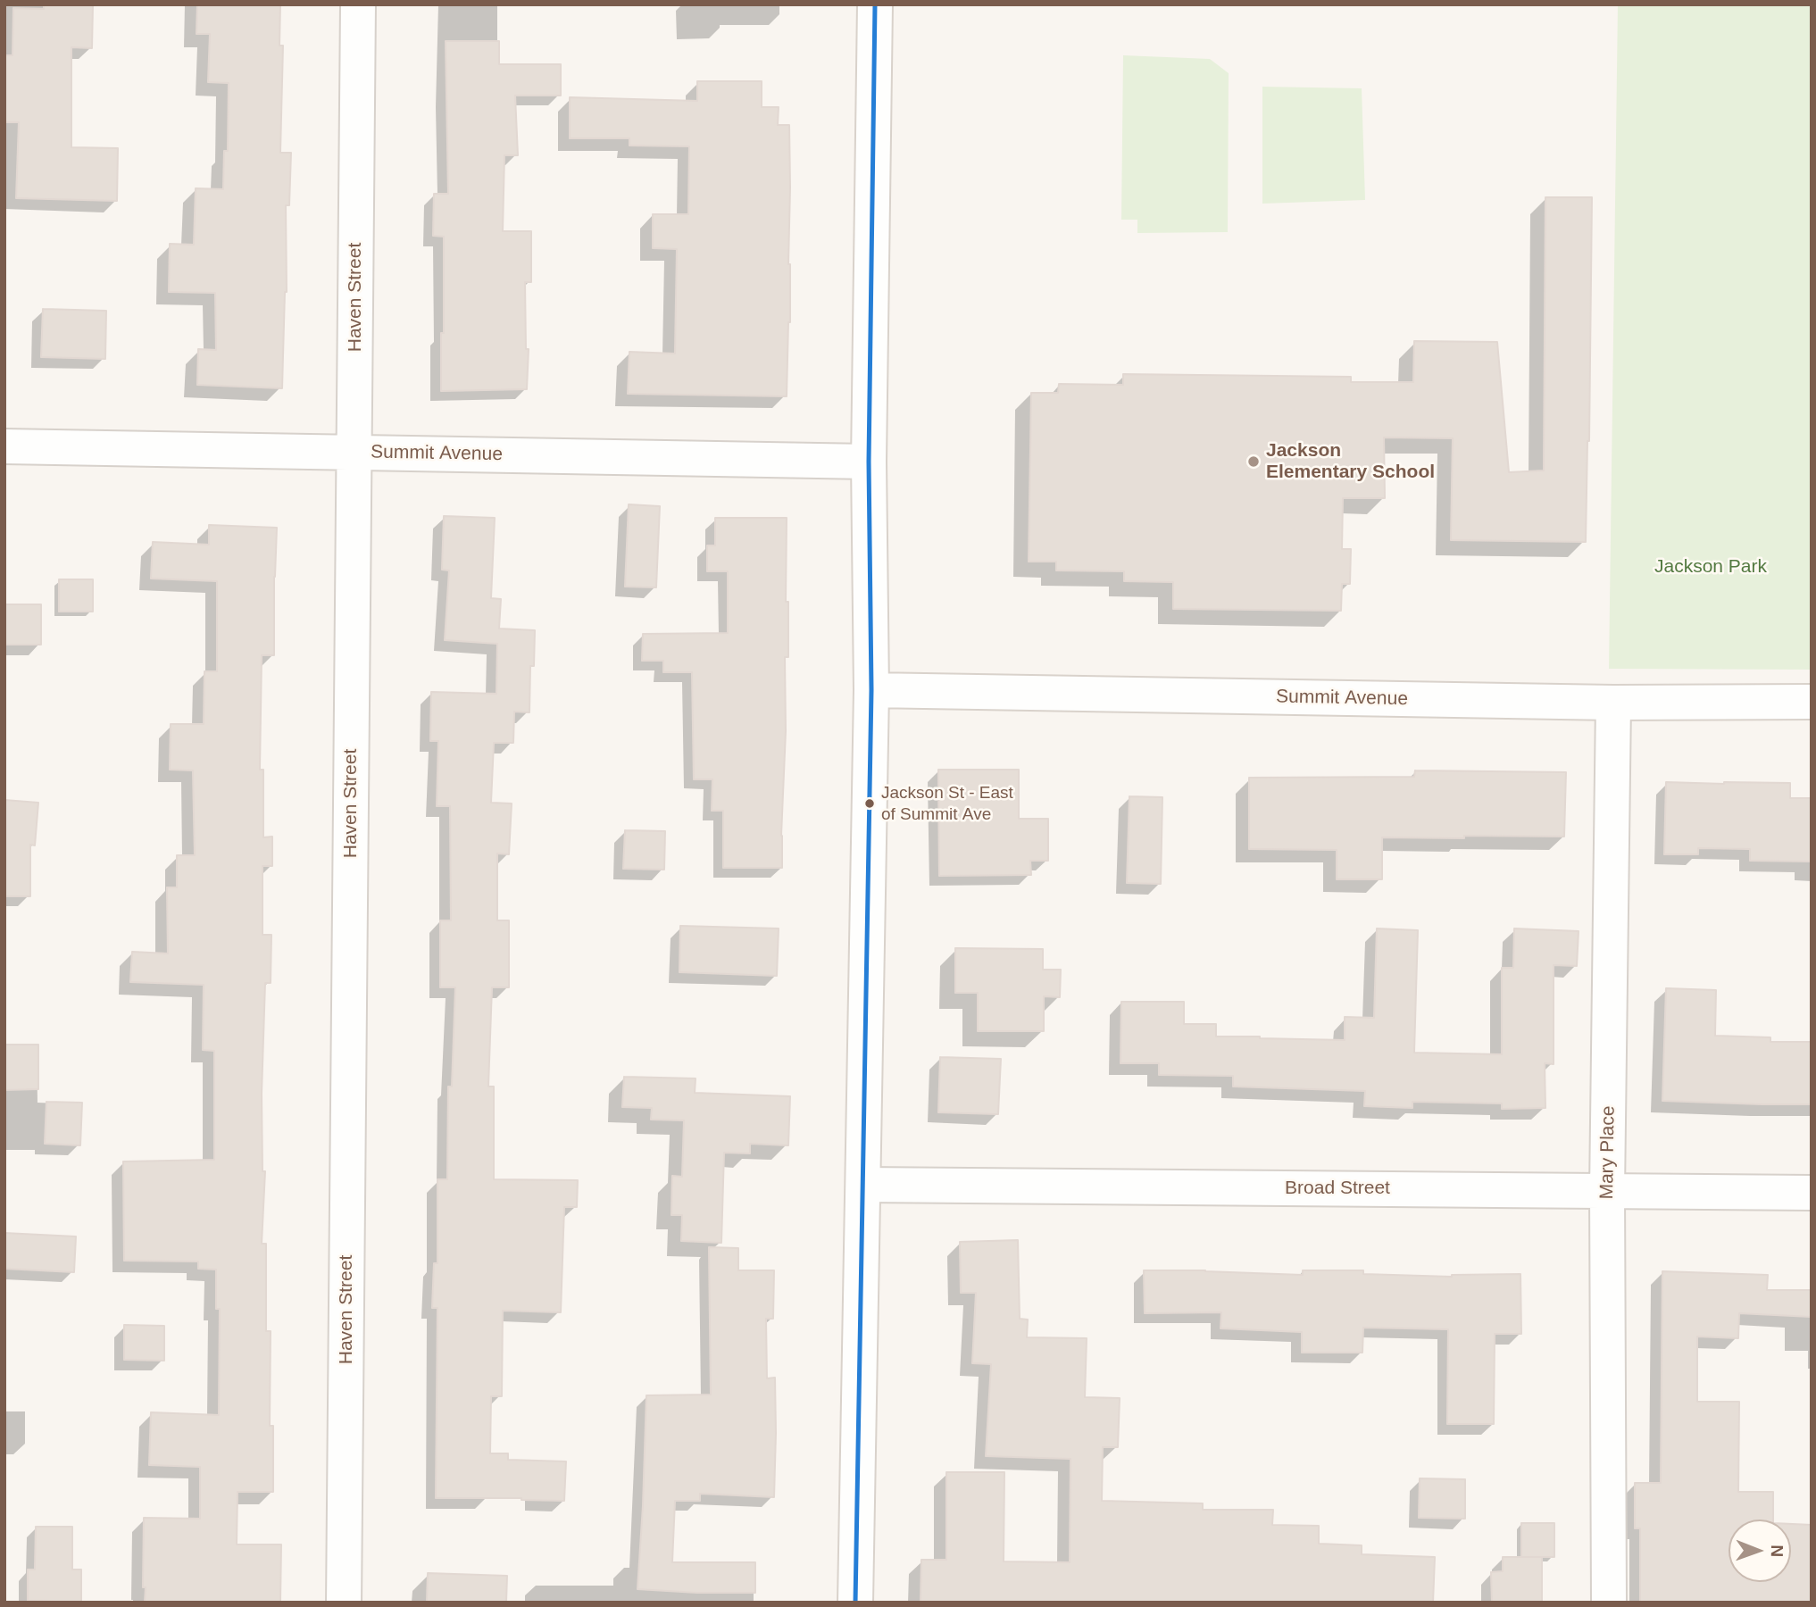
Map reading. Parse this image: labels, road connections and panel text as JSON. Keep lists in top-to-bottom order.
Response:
{
  "streets": {
    "street": [
      "Haven Street",
      "Summit Avenue",
      "Mary Place",
      "Broad Street"
    ]
  },
  "crossings": [
    ["Haven Street", "Summit Avenue"],
    ["Summit Avenue", "Mary Place"],
    ["Mary Place", "Broad Street"]
  ],
  "parks": ["Jackson Park"],
  "places": ["Jackson Elementary School", "Jackson St - East of Summit Ave"],
  "north": "right"
}
